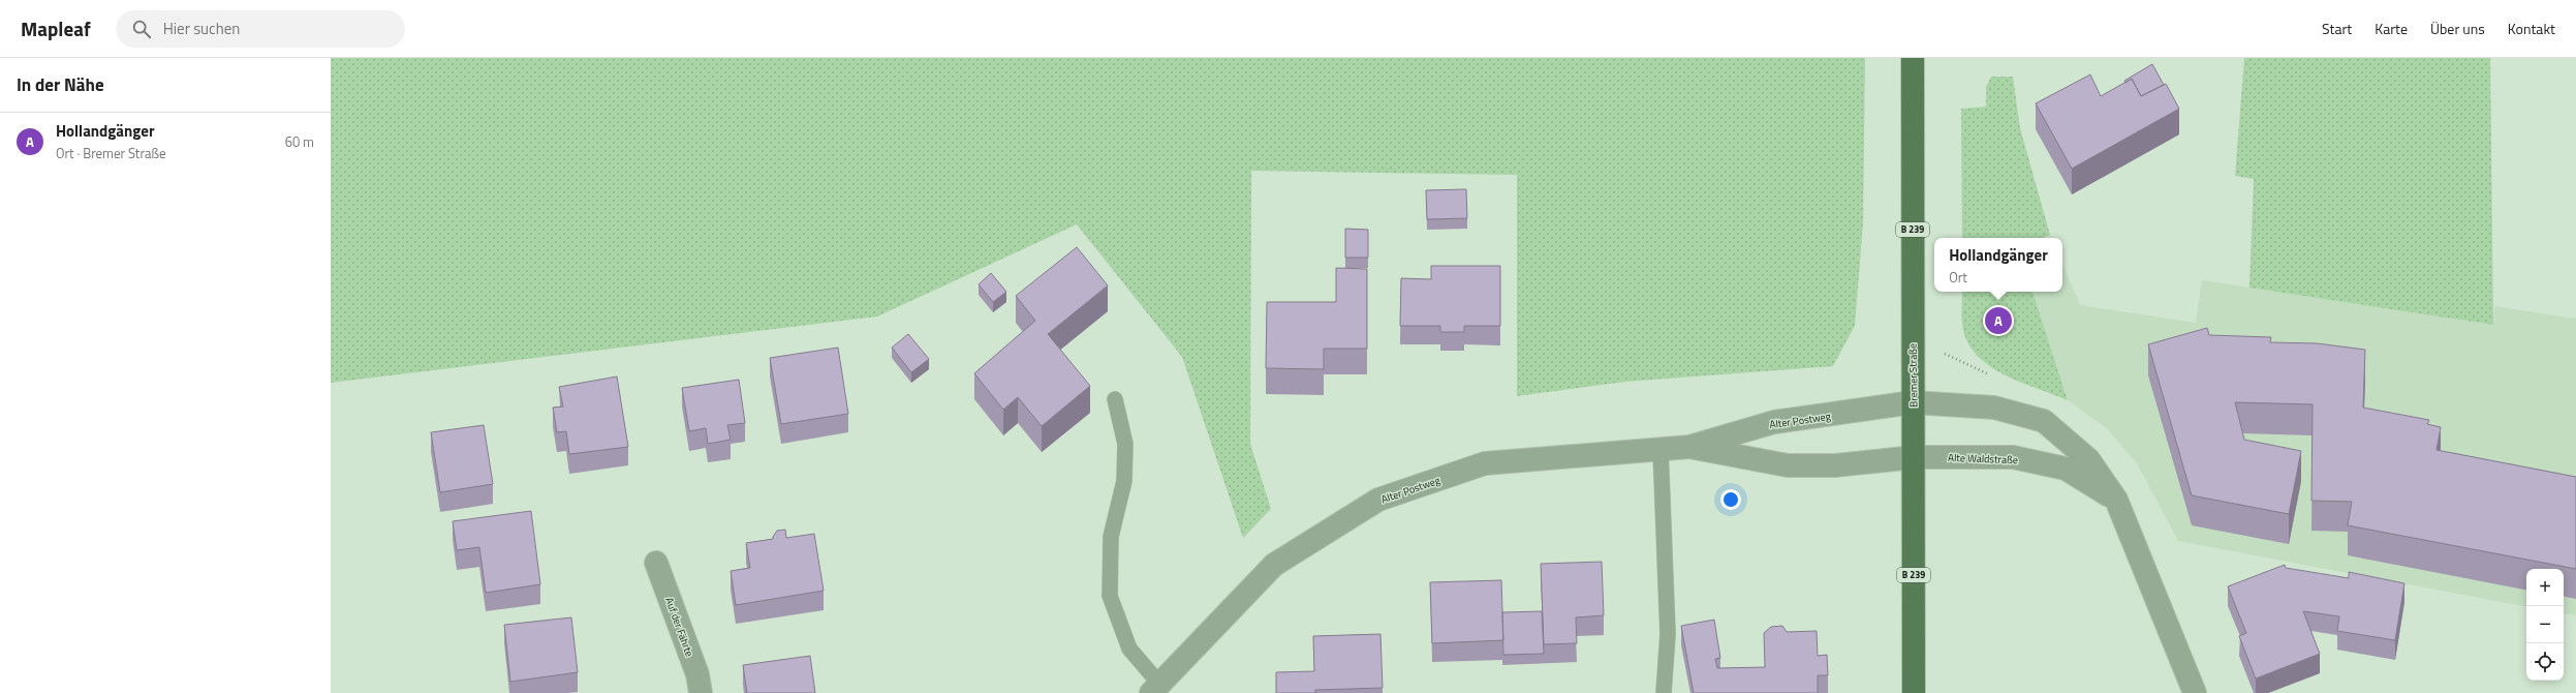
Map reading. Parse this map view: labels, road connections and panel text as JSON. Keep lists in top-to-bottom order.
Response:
{
  "streets": {
    "main road": ["B 239", "Bremer Straße"],
    "street": ["Alter Postweg", "Alte Waldstraße", "Auf der Fährte"]
  },
  "crossings": [
    ["Bremer Straße", "Alter Postweg"],
    ["Bremer Straße", "Alte Waldstraße"],
    ["Alter Postweg", "Alte Waldstraße"]
  ],
  "page": {
    "header": "Mapleaf",
    "search": "Hier suchen",
    "nav": [
      "Start",
      "Karte",
      "Über uns",
      "Kontakt"
    ],
    "heading": "In der Nähe",
    "list": [
      {
        "mark": "A",
        "name": "Hollandgänger",
        "note": "Ort · Bremer Straße",
        "value": "60 m"
      }
    ],
    "popup": ["Hollandgänger", "Ort"],
    "pins": "A",
    "map_buttons": ["+", "−"]
  }
}
